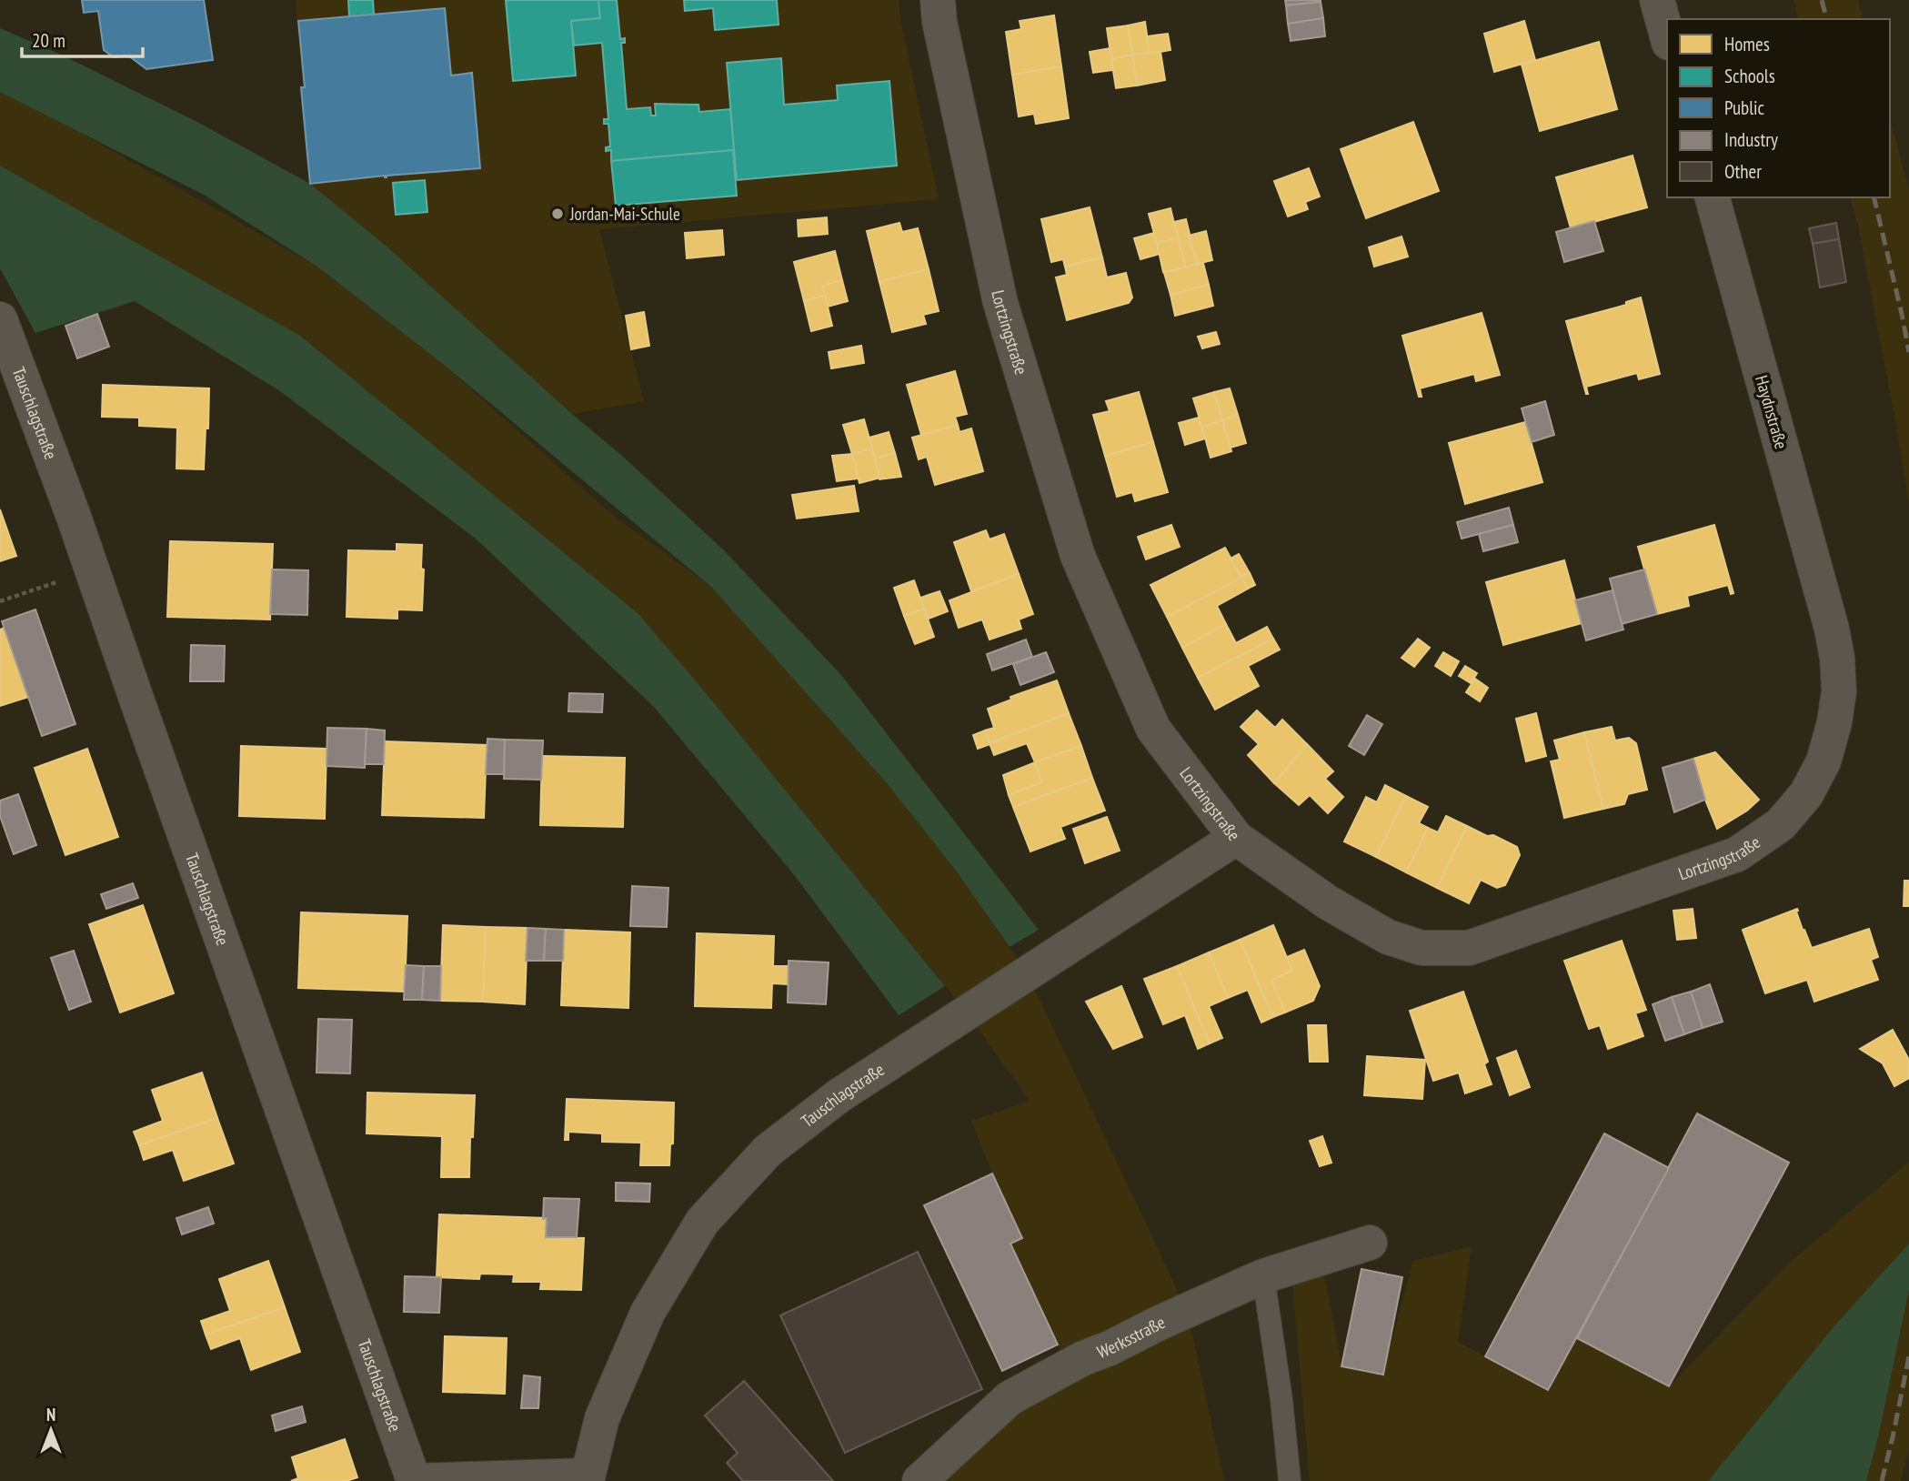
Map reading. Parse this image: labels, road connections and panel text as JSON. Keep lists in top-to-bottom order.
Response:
{
  "streets": {
    "street": [
      "Lortzingstraße",
      "Haydnstraße",
      "Tauschlagstraße",
      "Werksstraße"
    ]
  },
  "crossings": [
    ["Lortzingstraße", "Haydnstraße"],
    ["Lortzingstraße", "Tauschlagstraße"]
  ],
  "places": ["Jordan-Mai-Schule"],
  "legend": [
    "Homes",
    "Schools",
    "Public",
    "Industry",
    "Other"
  ],
  "scale_bar": "20 m",
  "north": "top"
}
